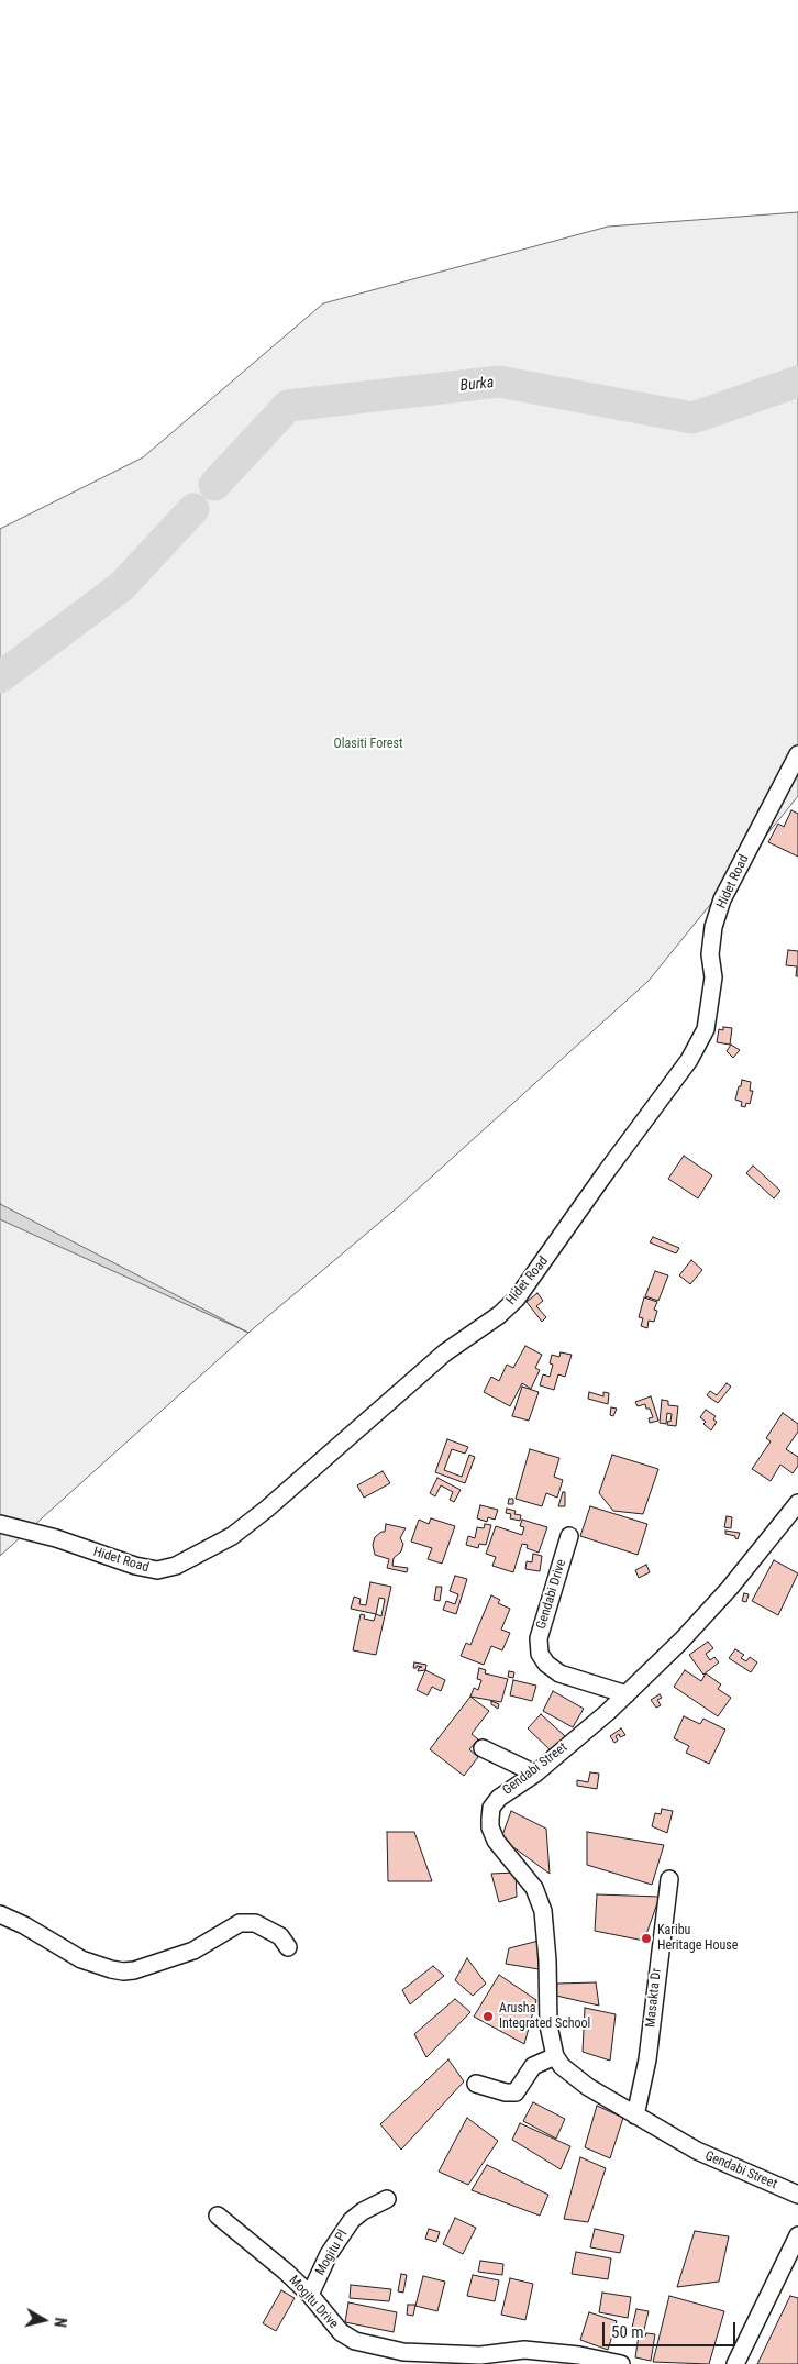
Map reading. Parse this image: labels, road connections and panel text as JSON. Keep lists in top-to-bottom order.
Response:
{
  "streets": {
    "street": [
      "Hidet Road",
      "Gendabi Drive",
      "Gendabi Street",
      "Masakta Dr",
      "Mogitu Pl",
      "Mogitu Drive"
    ]
  },
  "crossings": [
    ["Gendabi Drive", "Gendabi Street"],
    ["Gendabi Street", "Masakta Dr"],
    ["Mogitu Pl", "Mogitu Drive"]
  ],
  "water": ["Burka"],
  "parks": ["Olasiti Forest"],
  "places": ["Karibu Heritage House", "Arusha Integrated School"],
  "scale_bar": "50 m",
  "north": "right"
}
